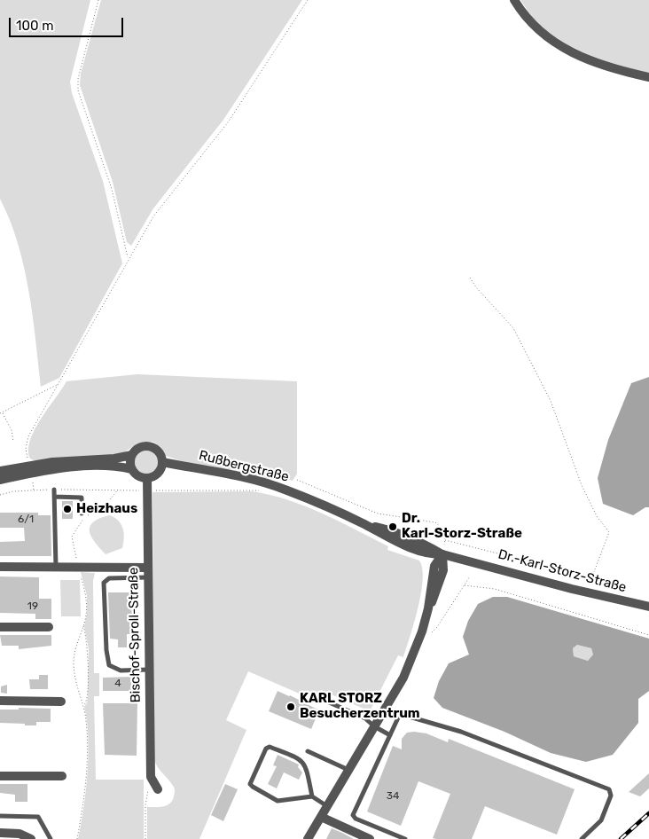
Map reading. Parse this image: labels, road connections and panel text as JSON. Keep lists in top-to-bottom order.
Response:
{
  "streets": {
    "street": ["Rußbergstraße", "Dr.-Karl-Storz-Straße", "Bischof-Sproll-Straße"]
  },
  "crossings": [
    ["Rußbergstraße", "Dr.-Karl-Storz-Straße"],
    ["Rußbergstraße", "Bischof-Sproll-Straße"]
  ],
  "places": ["Heizhaus", "Dr. Karl-Storz-Straße", "KARL STORZ Besucherzentrum"],
  "house_numbers": [
    "6/1",
    "19",
    "4",
    "34"
  ],
  "scale_bar": "100 m"
}
